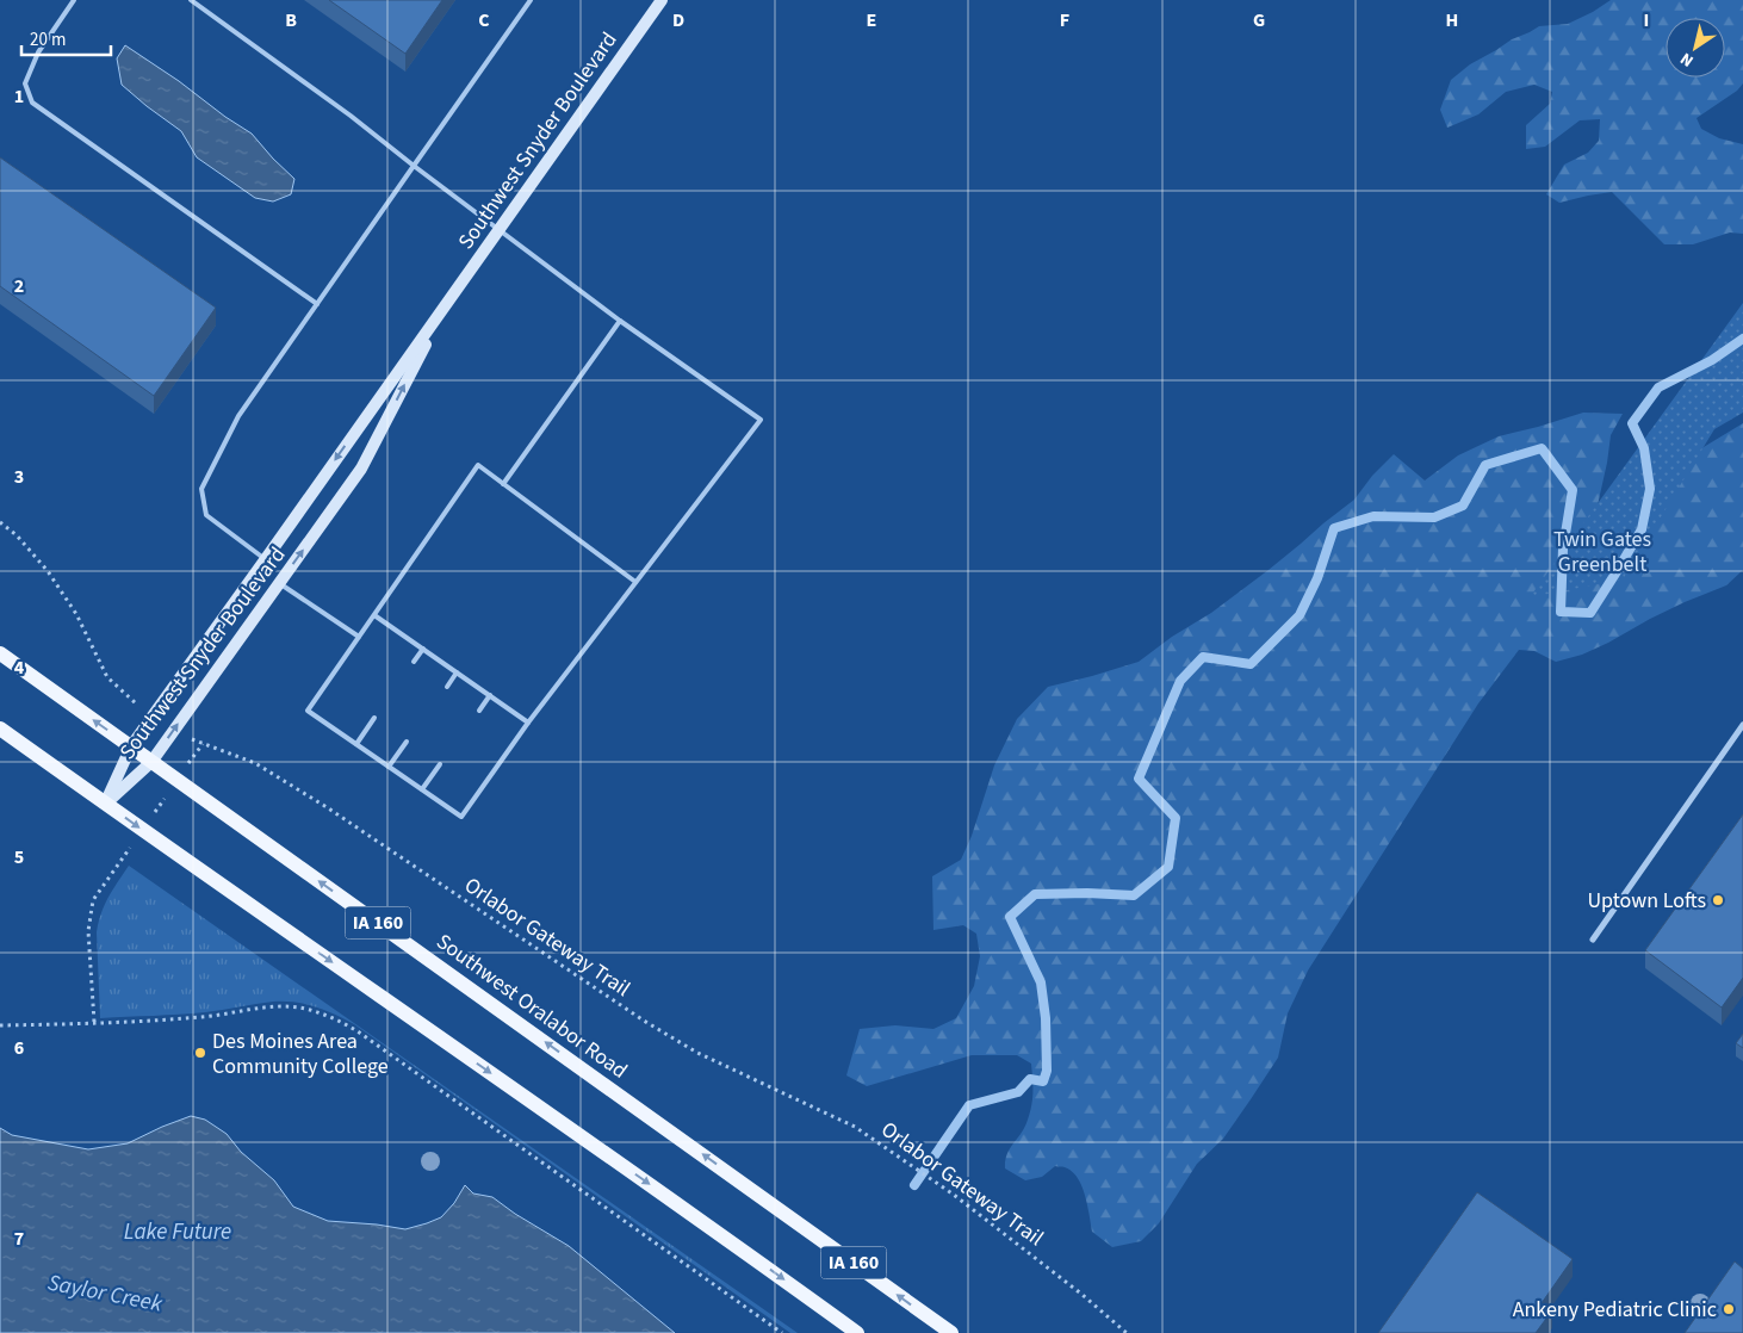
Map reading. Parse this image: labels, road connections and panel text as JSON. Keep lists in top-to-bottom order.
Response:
{
  "streets": {
    "main road": ["IA 160", "Southwest Oralabor Road"],
    "street": ["Southwest Snyder Boulevard"],
    "path": ["Orlabor Gateway Trail"]
  },
  "crossings": [
    ["Southwest Snyder Boulevard", "IA 160"],
    ["Southwest Snyder Boulevard", "Orlabor Gateway Trail"],
    ["Southwest Snyder Boulevard", "Southwest Oralabor Road"]
  ],
  "water": ["Lake Future", "Saylor Creek"],
  "parks": ["Twin Gates Greenbelt"],
  "places": ["Uptown Lofts", "Des Moines Area Community College", "Ankeny Pediatric Clinic"],
  "scale_bar": "20 m",
  "north": "bottom left",
  "grid": {
    "columns": [
      "B",
      "C",
      "D",
      "E",
      "F",
      "G",
      "H",
      "I"
    ],
    "rows": [
      "1",
      "2",
      "3",
      "4",
      "5",
      "6",
      "7"
    ]
  }
}
